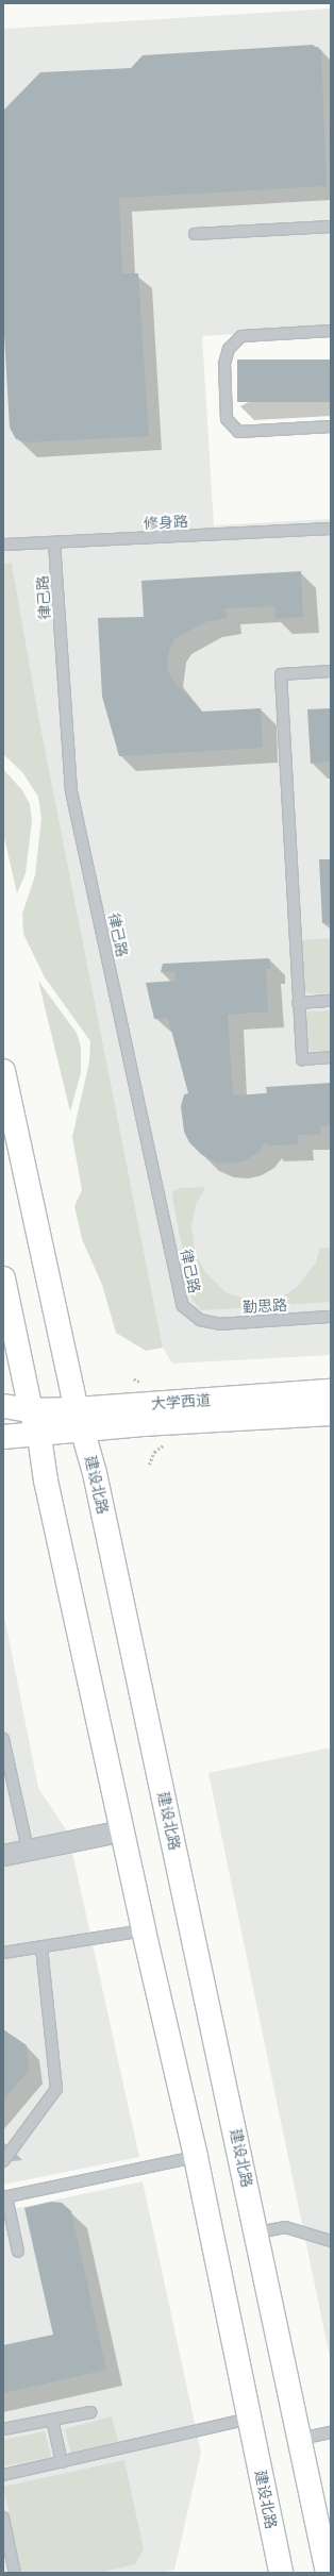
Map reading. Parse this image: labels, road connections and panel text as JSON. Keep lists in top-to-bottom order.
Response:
{
  "streets": {
    "main road": ["大学西道", "建设北路"],
    "lane": ["修身路", "律己路", "勤思路"]
  },
  "crossings": [
    ["修身路", "律己路"],
    ["律己路", "勤思路"],
    ["大学西道", "建设北路"]
  ]
}
